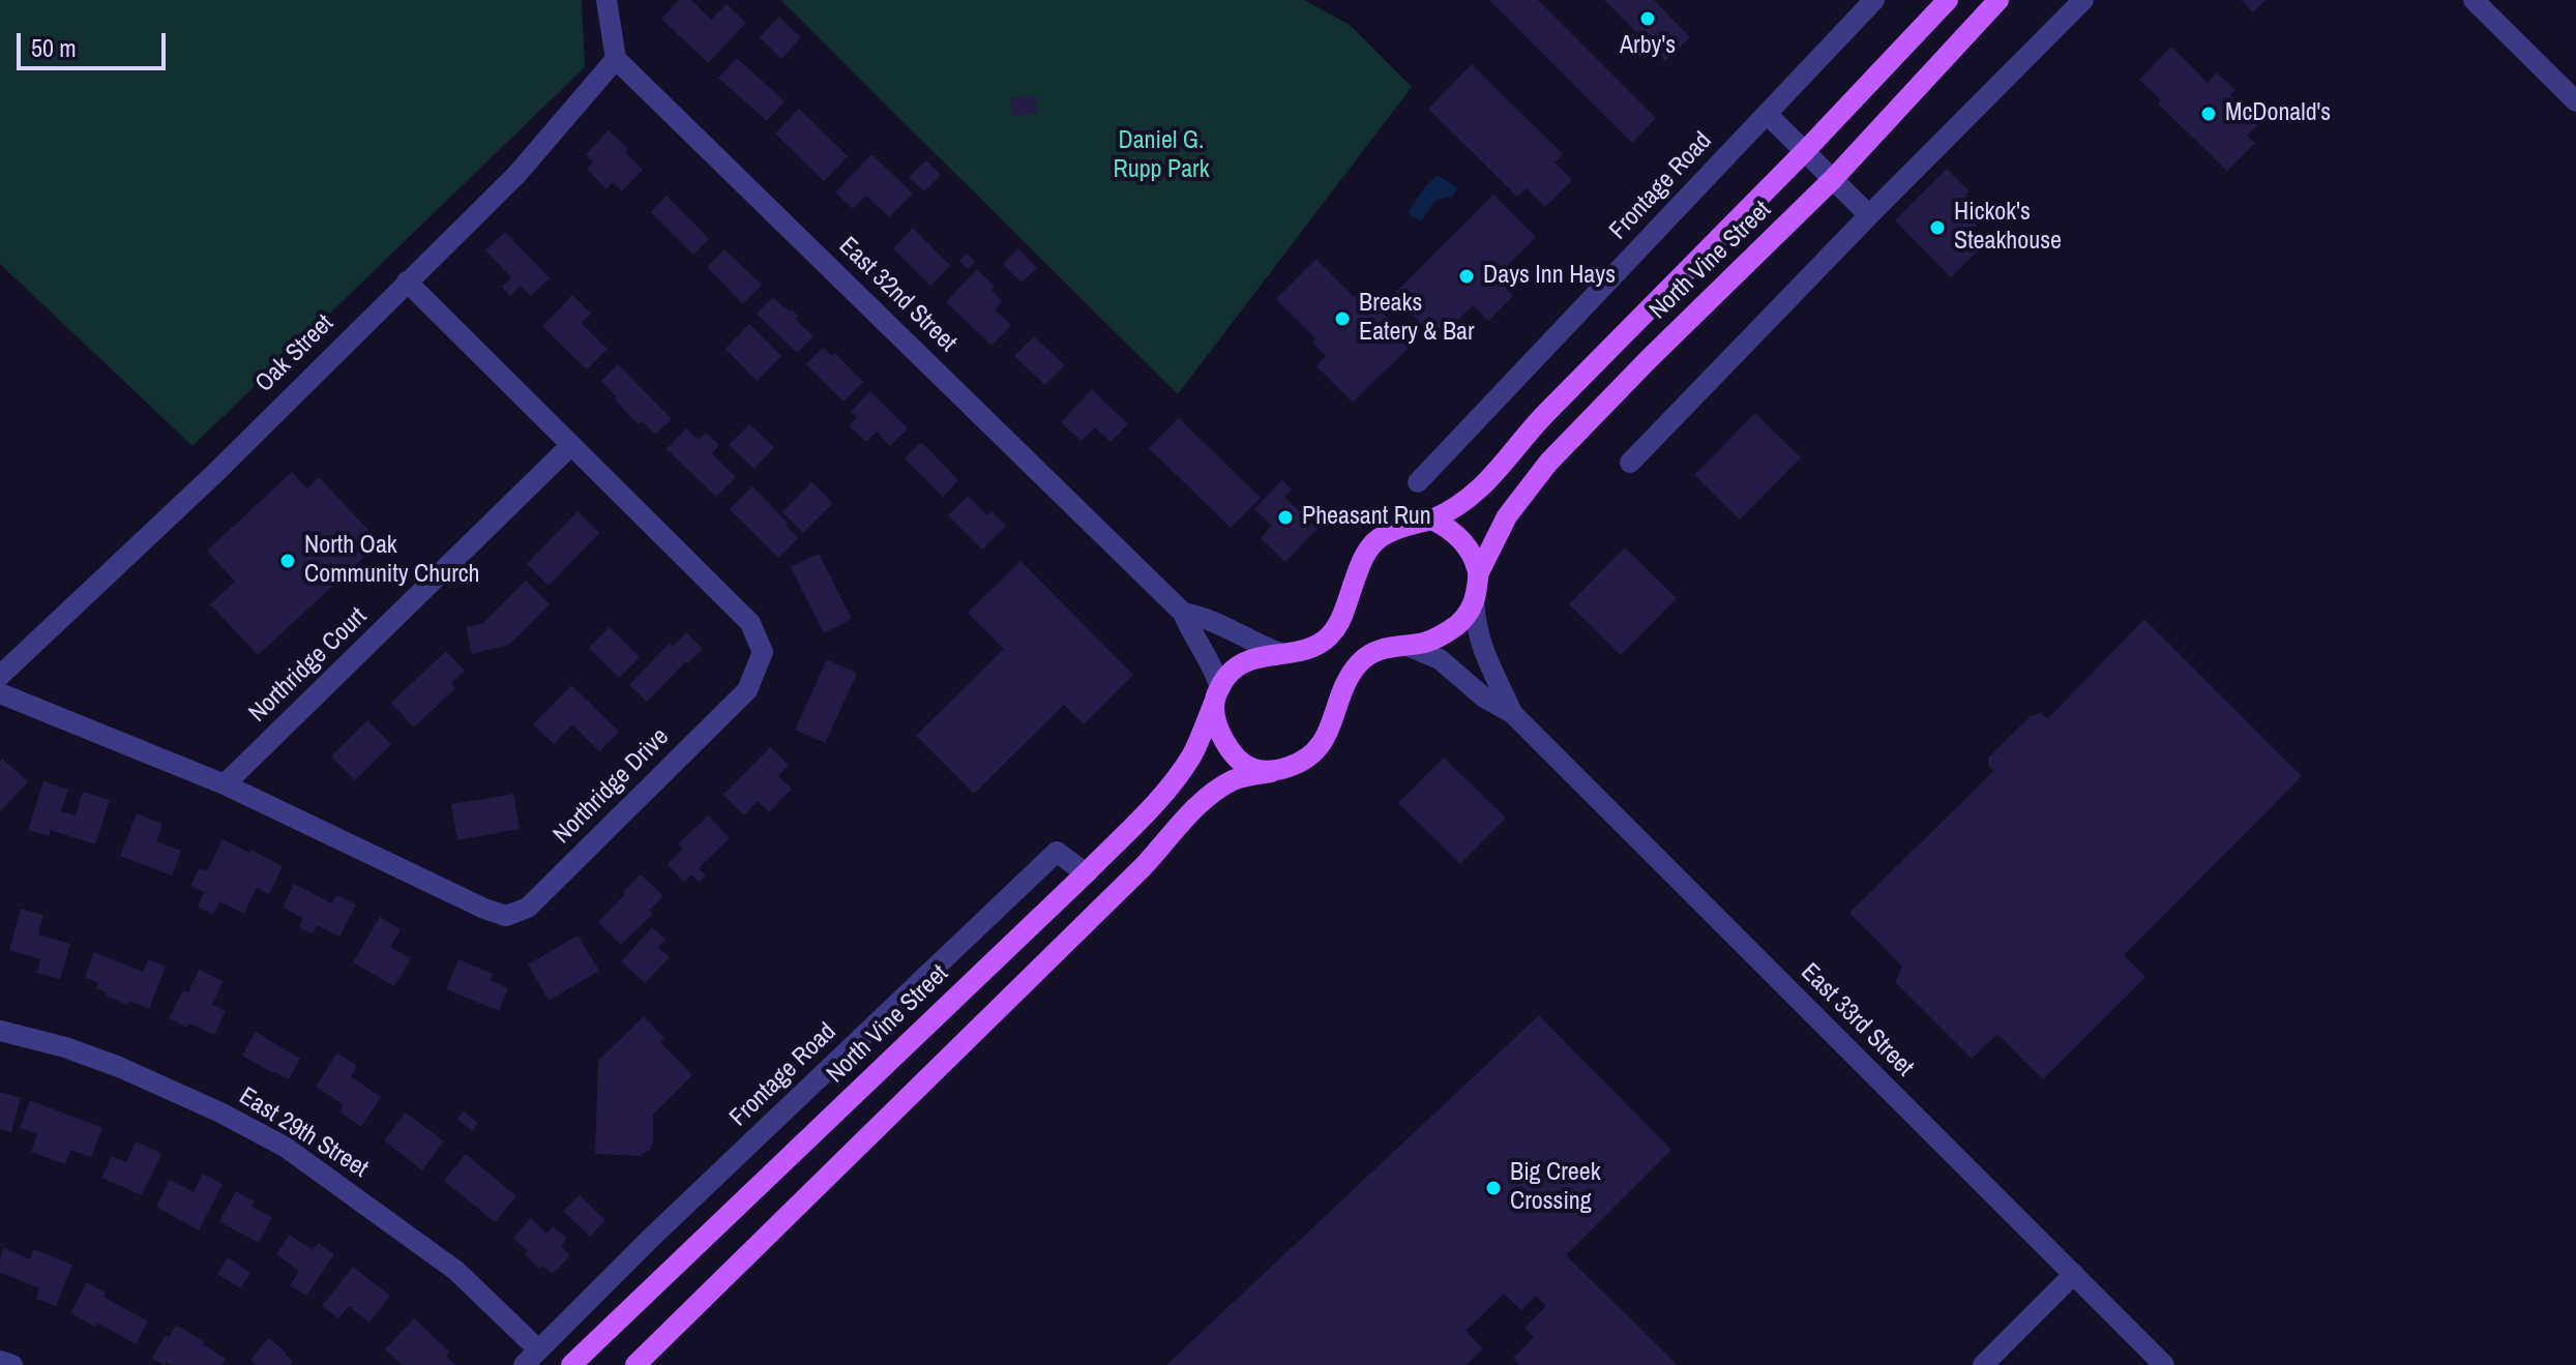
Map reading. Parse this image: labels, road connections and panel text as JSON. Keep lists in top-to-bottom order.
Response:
{
  "streets": {
    "main road": ["North Vine Street"],
    "street": [
      "Frontage Road",
      "East 32nd Street",
      "Oak Street",
      "Northridge Court",
      "Northridge Drive",
      "East 33rd Street",
      "East 29th Street"
    ]
  },
  "crossings": [
    ["Frontage Road", "North Vine Street"],
    ["Frontage Road", "East 29th Street"],
    ["North Vine Street", "East 32nd Street"],
    ["North Vine Street", "East 33rd Street"],
    ["East 32nd Street", "Oak Street"],
    ["Oak Street", "Northridge Drive"],
    ["Northridge Court", "Northridge Drive"]
  ],
  "parks": ["Daniel G. Rupp Park"],
  "places": [
    "Arby's",
    "McDonald's",
    "Hickok's Steakhouse",
    "Days Inn Hays",
    "Breaks Eatery & Bar",
    "Pheasant Run",
    "North Oak Community Church",
    "Big Creek Crossing"
  ],
  "scale_bar": "50 m"
}
